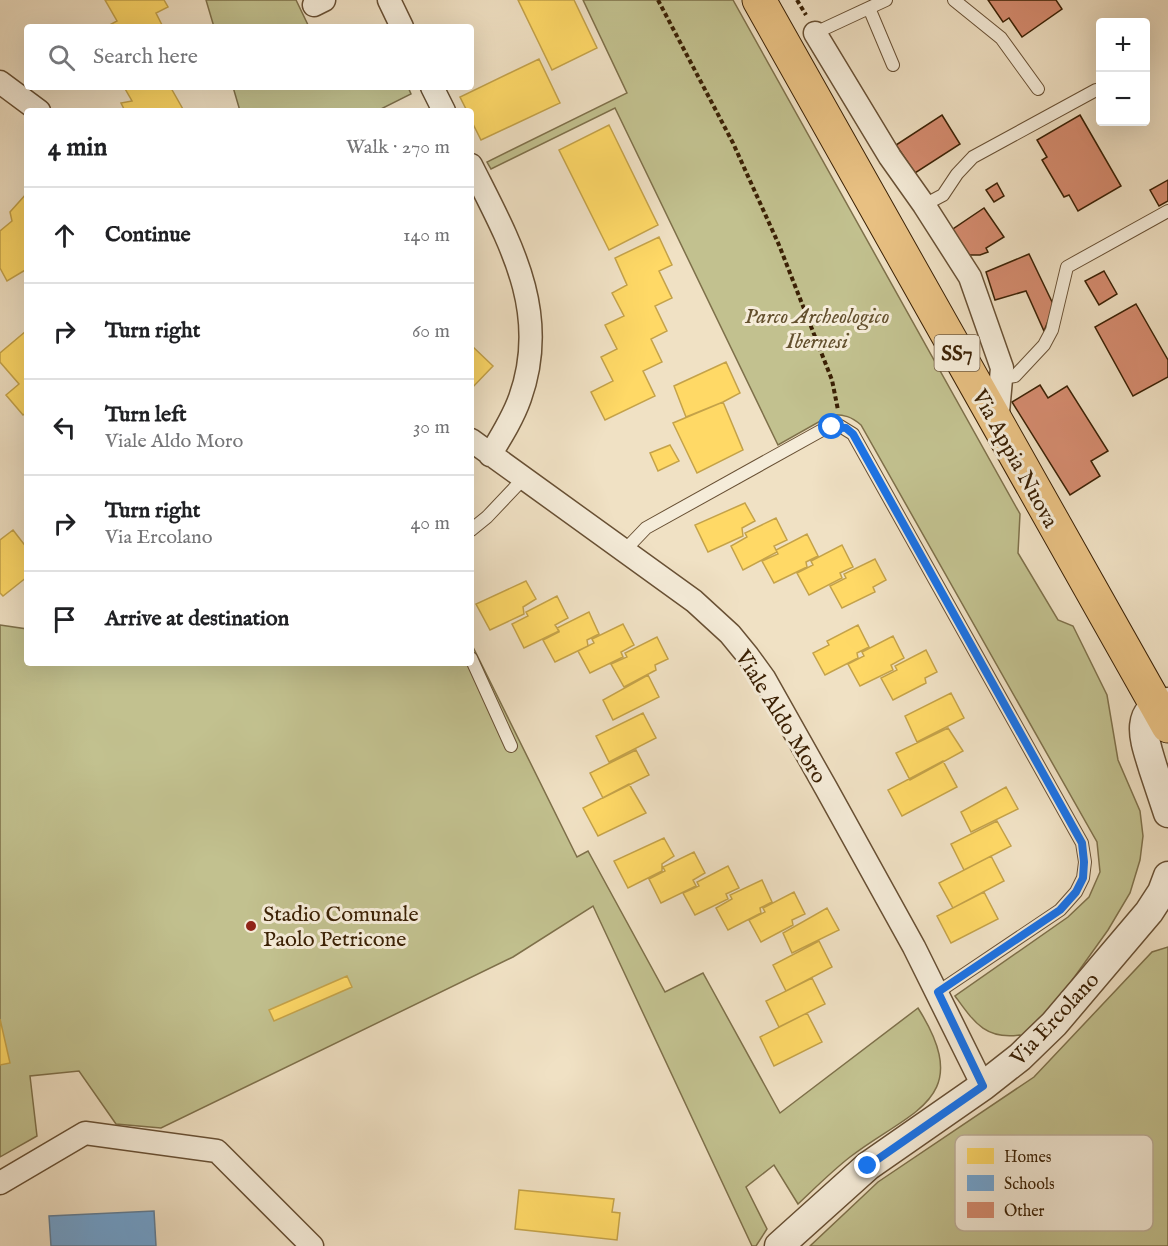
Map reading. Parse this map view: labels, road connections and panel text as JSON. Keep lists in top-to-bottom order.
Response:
{
  "streets": {
    "main road": ["SS7", "Via Appia Nuova"],
    "street": ["Viale Aldo Moro", "Via Ercolano"]
  },
  "crossings": [
    ["Viale Aldo Moro", "Via Ercolano"]
  ],
  "parks": ["Parco Archeologico Ibernesi"],
  "places": ["Stadio Comunale Paolo Petricone"],
  "legend": ["Homes", "Schools", "Other"],
  "page": {
    "map_buttons": ["+", "−"],
    "search": "Search here",
    "heading": ["4 min", "Walk · 270 m"],
    "list": [
      ["Continue", "140 m"],
      ["Turn right", "60 m"],
      ["Turn left", "Viale Aldo Moro", "30 m"],
      ["Turn right", "Via Ercolano", "40 m"],
      "Arrive at destination"
    ]
  }
}
